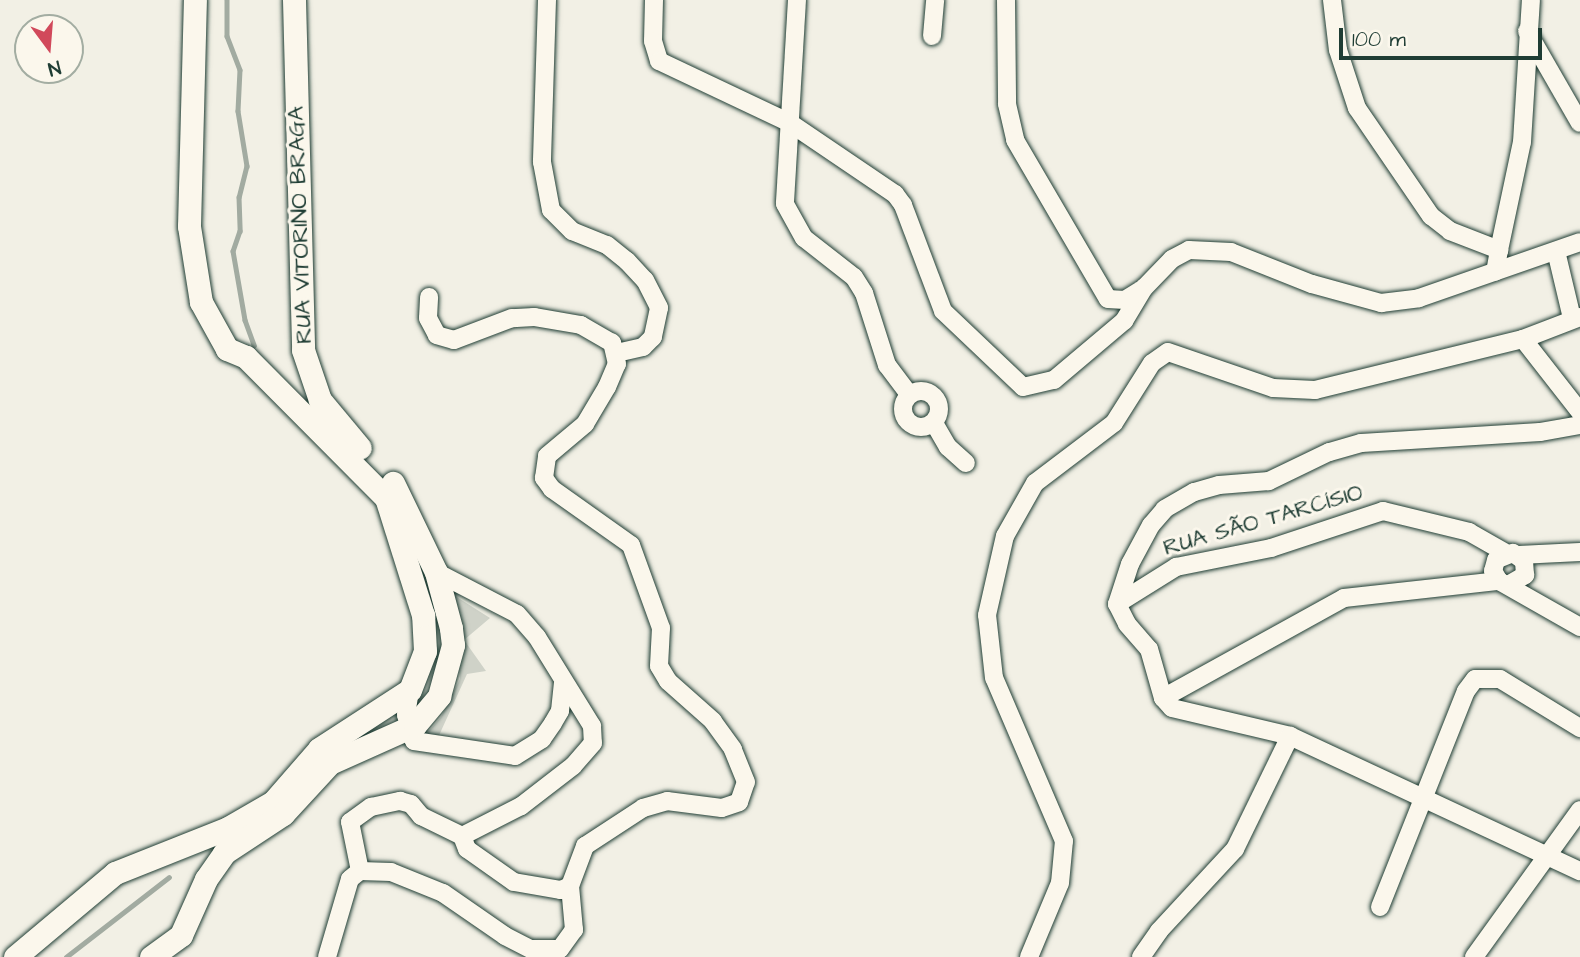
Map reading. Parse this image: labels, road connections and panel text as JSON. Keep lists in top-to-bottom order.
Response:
{
  "streets": {
    "main road": ["RUA VITORINO BRAGA"],
    "street": ["RUA SÃO TARCÍSIO"]
  },
  "scale_bar": "100 m",
  "north": "bottom"
}
